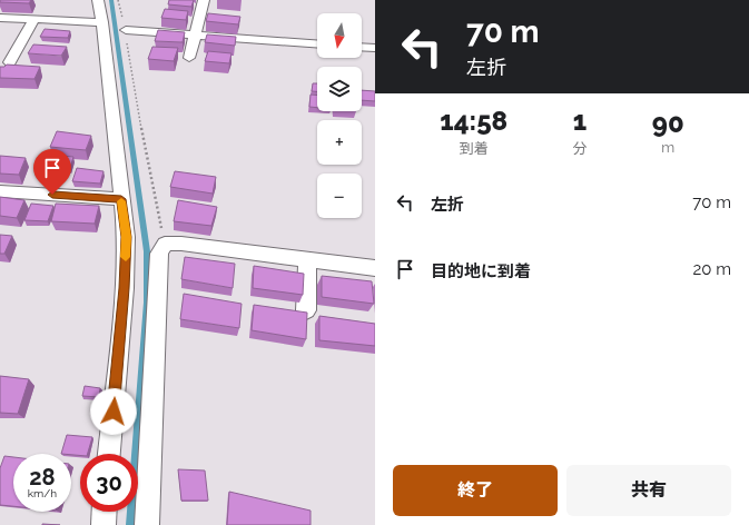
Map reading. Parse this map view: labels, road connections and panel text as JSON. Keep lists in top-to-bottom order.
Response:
{
  "north": "bottom",
  "page": {
    "turn": ["70 m", "左折"],
    "map_buttons": ["+", "−"],
    "eta": [
      "14:58",
      "到着",
      "1",
      "分",
      "90",
      "m"
    ],
    "list": [
      {
        "name": "左折",
        "value": "70 m"
      },
      {
        "name": "目的地に到着",
        "value": "20 m"
      }
    ],
    "speed": "28 km/h",
    "limit": "30",
    "buttons": ["終了", "共有"]
  }
}
